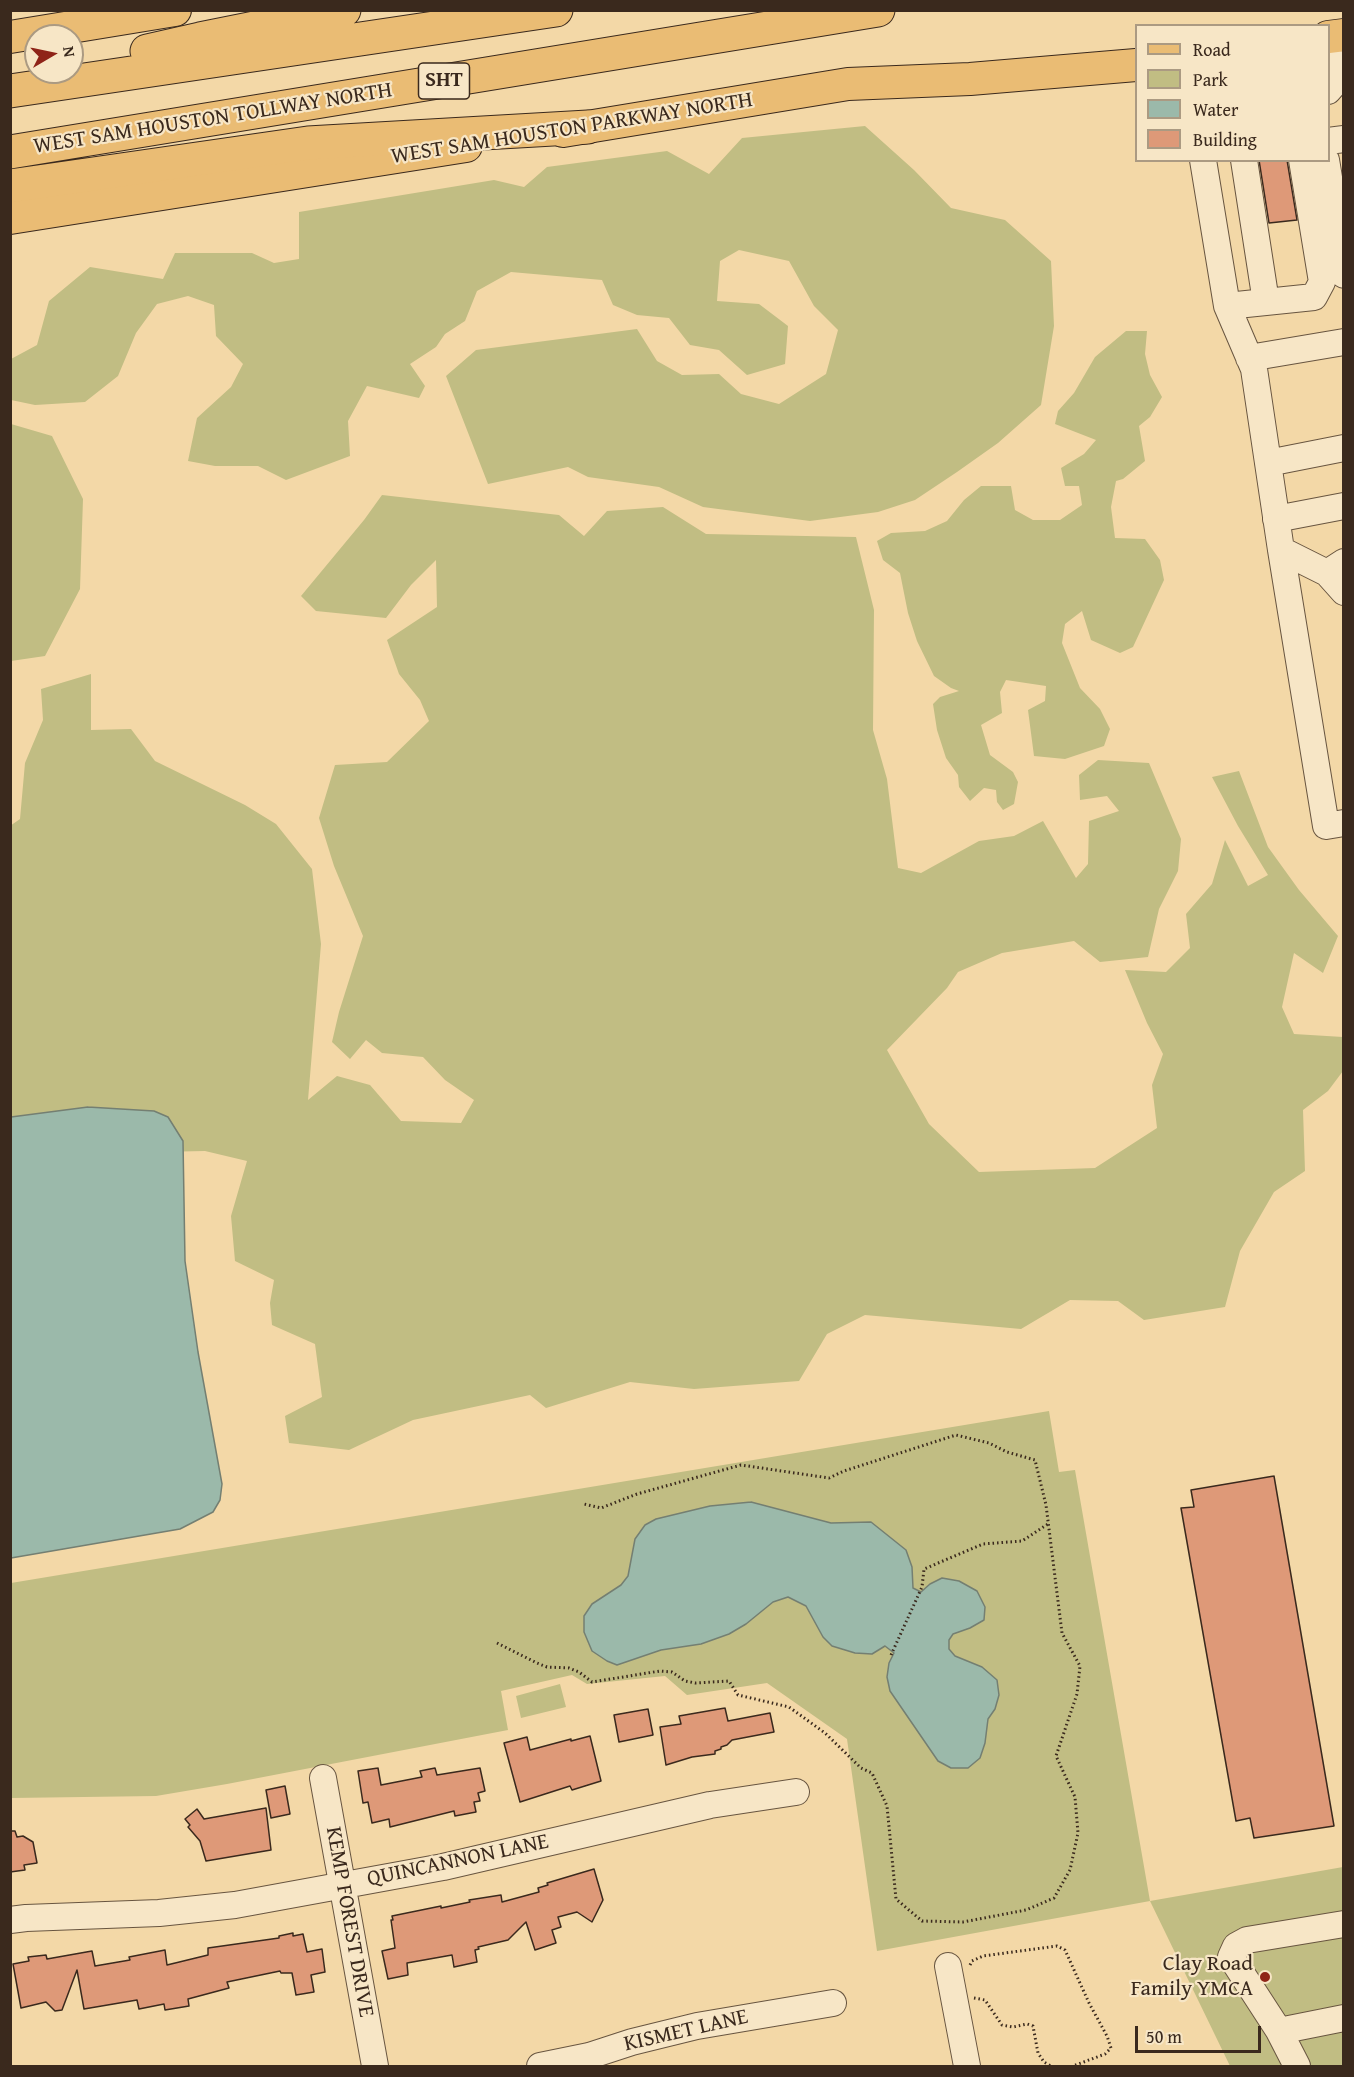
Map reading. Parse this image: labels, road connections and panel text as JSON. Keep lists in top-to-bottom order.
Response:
{
  "streets": {
    "highway": ["SHT", "WEST SAM HOUSTON TOLLWAY NORTH"],
    "main road": ["WEST SAM HOUSTON PARKWAY NORTH"],
    "street": ["QUINCANNON LANE", "KEMP FOREST DRIVE", "KISMET LANE"]
  },
  "crossings": [
    ["QUINCANNON LANE", "KEMP FOREST DRIVE"]
  ],
  "places": ["Clay Road Family YMCA"],
  "legend": [
    "Road",
    "Park",
    "Water",
    "Building"
  ],
  "scale_bar": "50 m",
  "north": "right"
}
